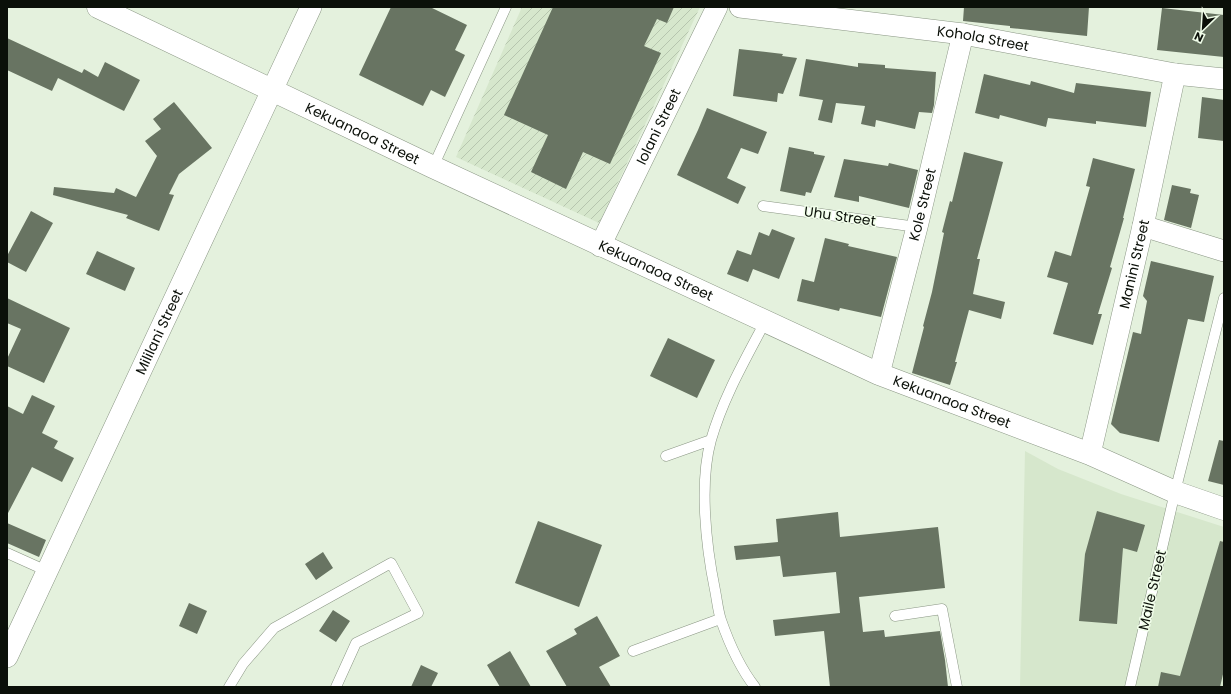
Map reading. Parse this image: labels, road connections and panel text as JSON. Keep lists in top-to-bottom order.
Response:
{
  "streets": {
    "street": [
      "Kohola Street",
      "Iolani Street",
      "Kekuanaoa Street",
      "Kole Street",
      "Manini Street",
      "Mililani Street"
    ],
    "lane": ["Uhu Street", "Maile Street"]
  },
  "crossings": [
    ["Kohola Street", "Kole Street"],
    ["Kohola Street", "Manini Street"],
    ["Iolani Street", "Kekuanaoa Street"],
    ["Kekuanaoa Street", "Kole Street"],
    ["Kekuanaoa Street", "Manini Street"],
    ["Kekuanaoa Street", "Mililani Street"],
    ["Kekuanaoa Street", "Maile Street"],
    ["Kole Street", "Uhu Street"]
  ],
  "north": "bottom left"
}
